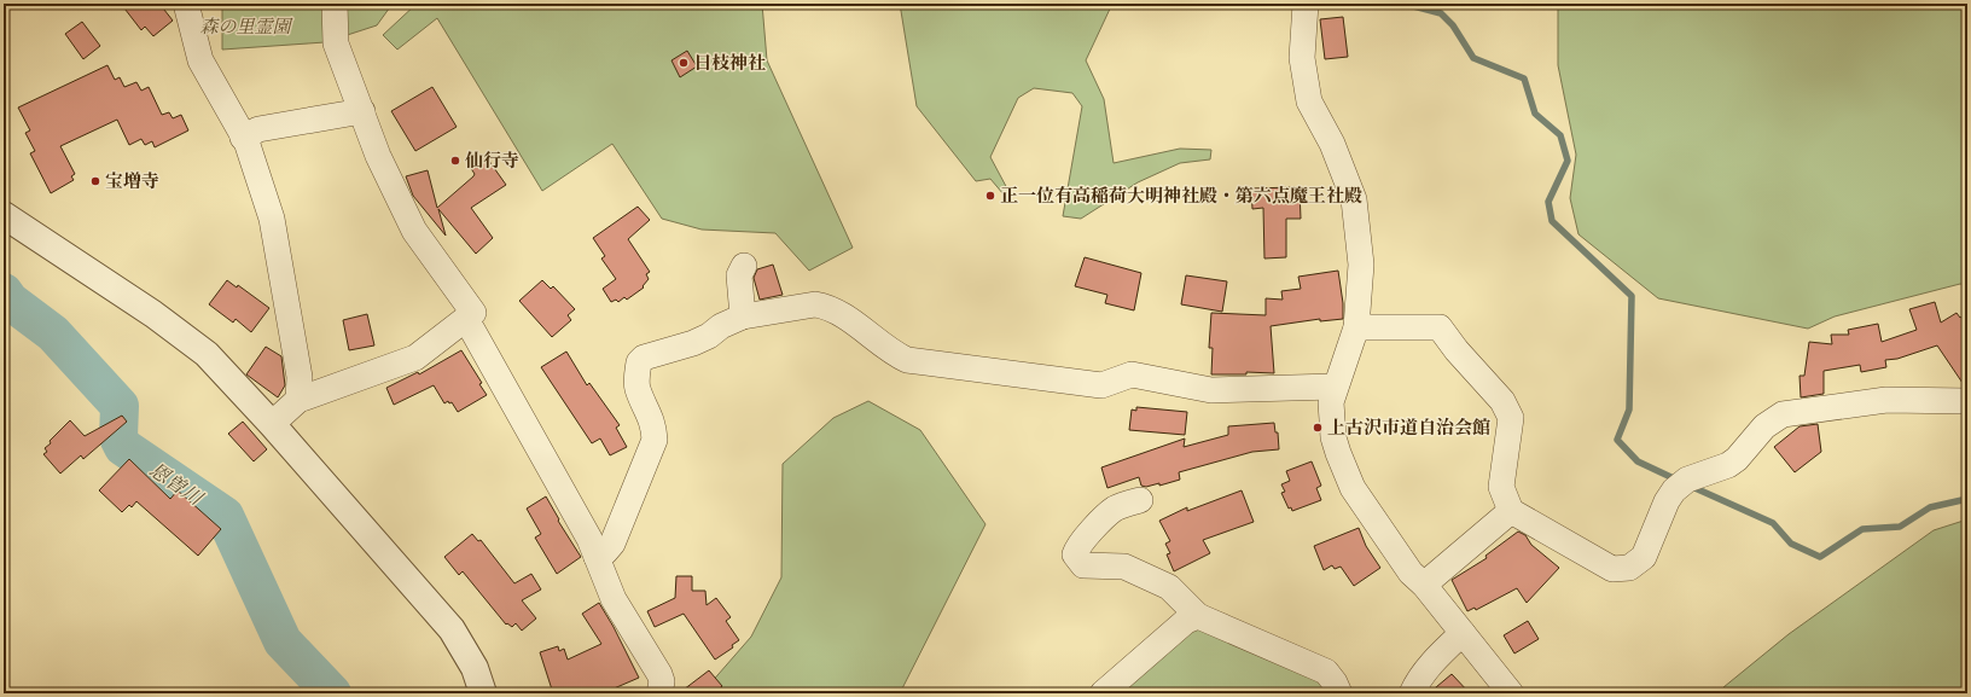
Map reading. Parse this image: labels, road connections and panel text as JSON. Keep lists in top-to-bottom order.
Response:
{
  "water": ["恩曽川"],
  "parks": ["森の里霊園"],
  "places": [
    "日枝神社",
    "仙行寺",
    "宝増寺",
    "正一位有高稲荷大明神社殿・第六点魔王社殿",
    "上古沢市道自治会館"
  ]
}
